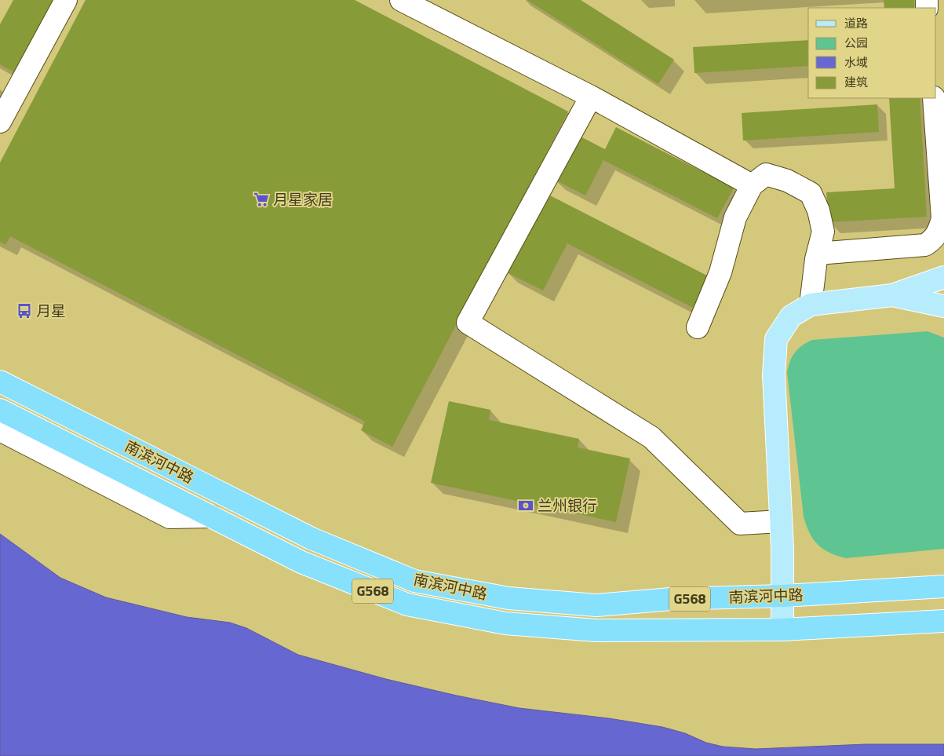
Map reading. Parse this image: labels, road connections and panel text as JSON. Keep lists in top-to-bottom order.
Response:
{
  "streets": {
    "highway": ["南滨河中路", "G568"]
  },
  "places": {
    "supermarket": ["月星家居"],
    "bus stop": ["月星"],
    "bank": ["兰州银行"]
  },
  "legend": [
    "道路",
    "公园",
    "水域",
    "建筑"
  ]
}
